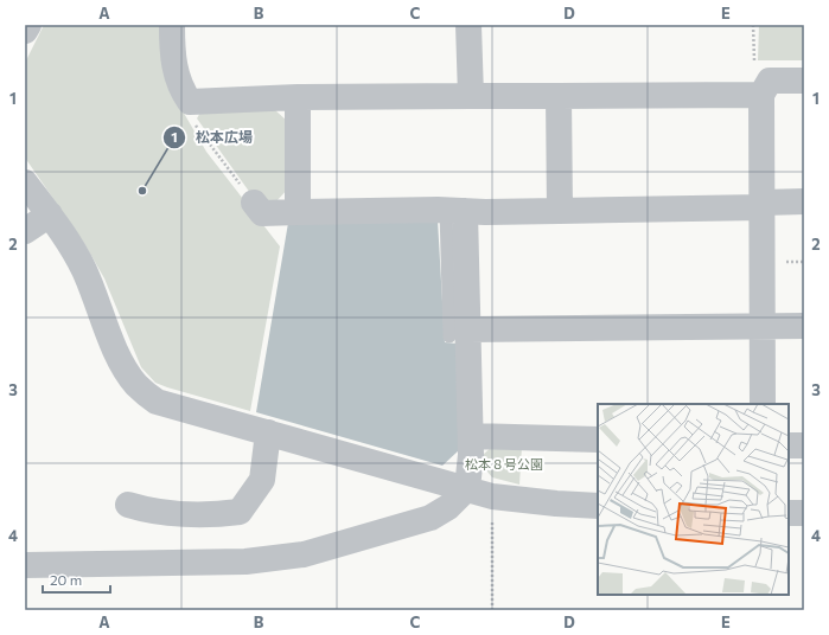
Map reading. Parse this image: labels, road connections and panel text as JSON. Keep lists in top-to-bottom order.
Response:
{
  "parks": ["松本８号公園"],
  "places": ["松本広場"],
  "scale_bar": "20 m",
  "grid": {
    "columns": [
      "A",
      "B",
      "C",
      "D",
      "E"
    ],
    "rows": [
      "1",
      "2",
      "3",
      "4"
    ]
  }
}
